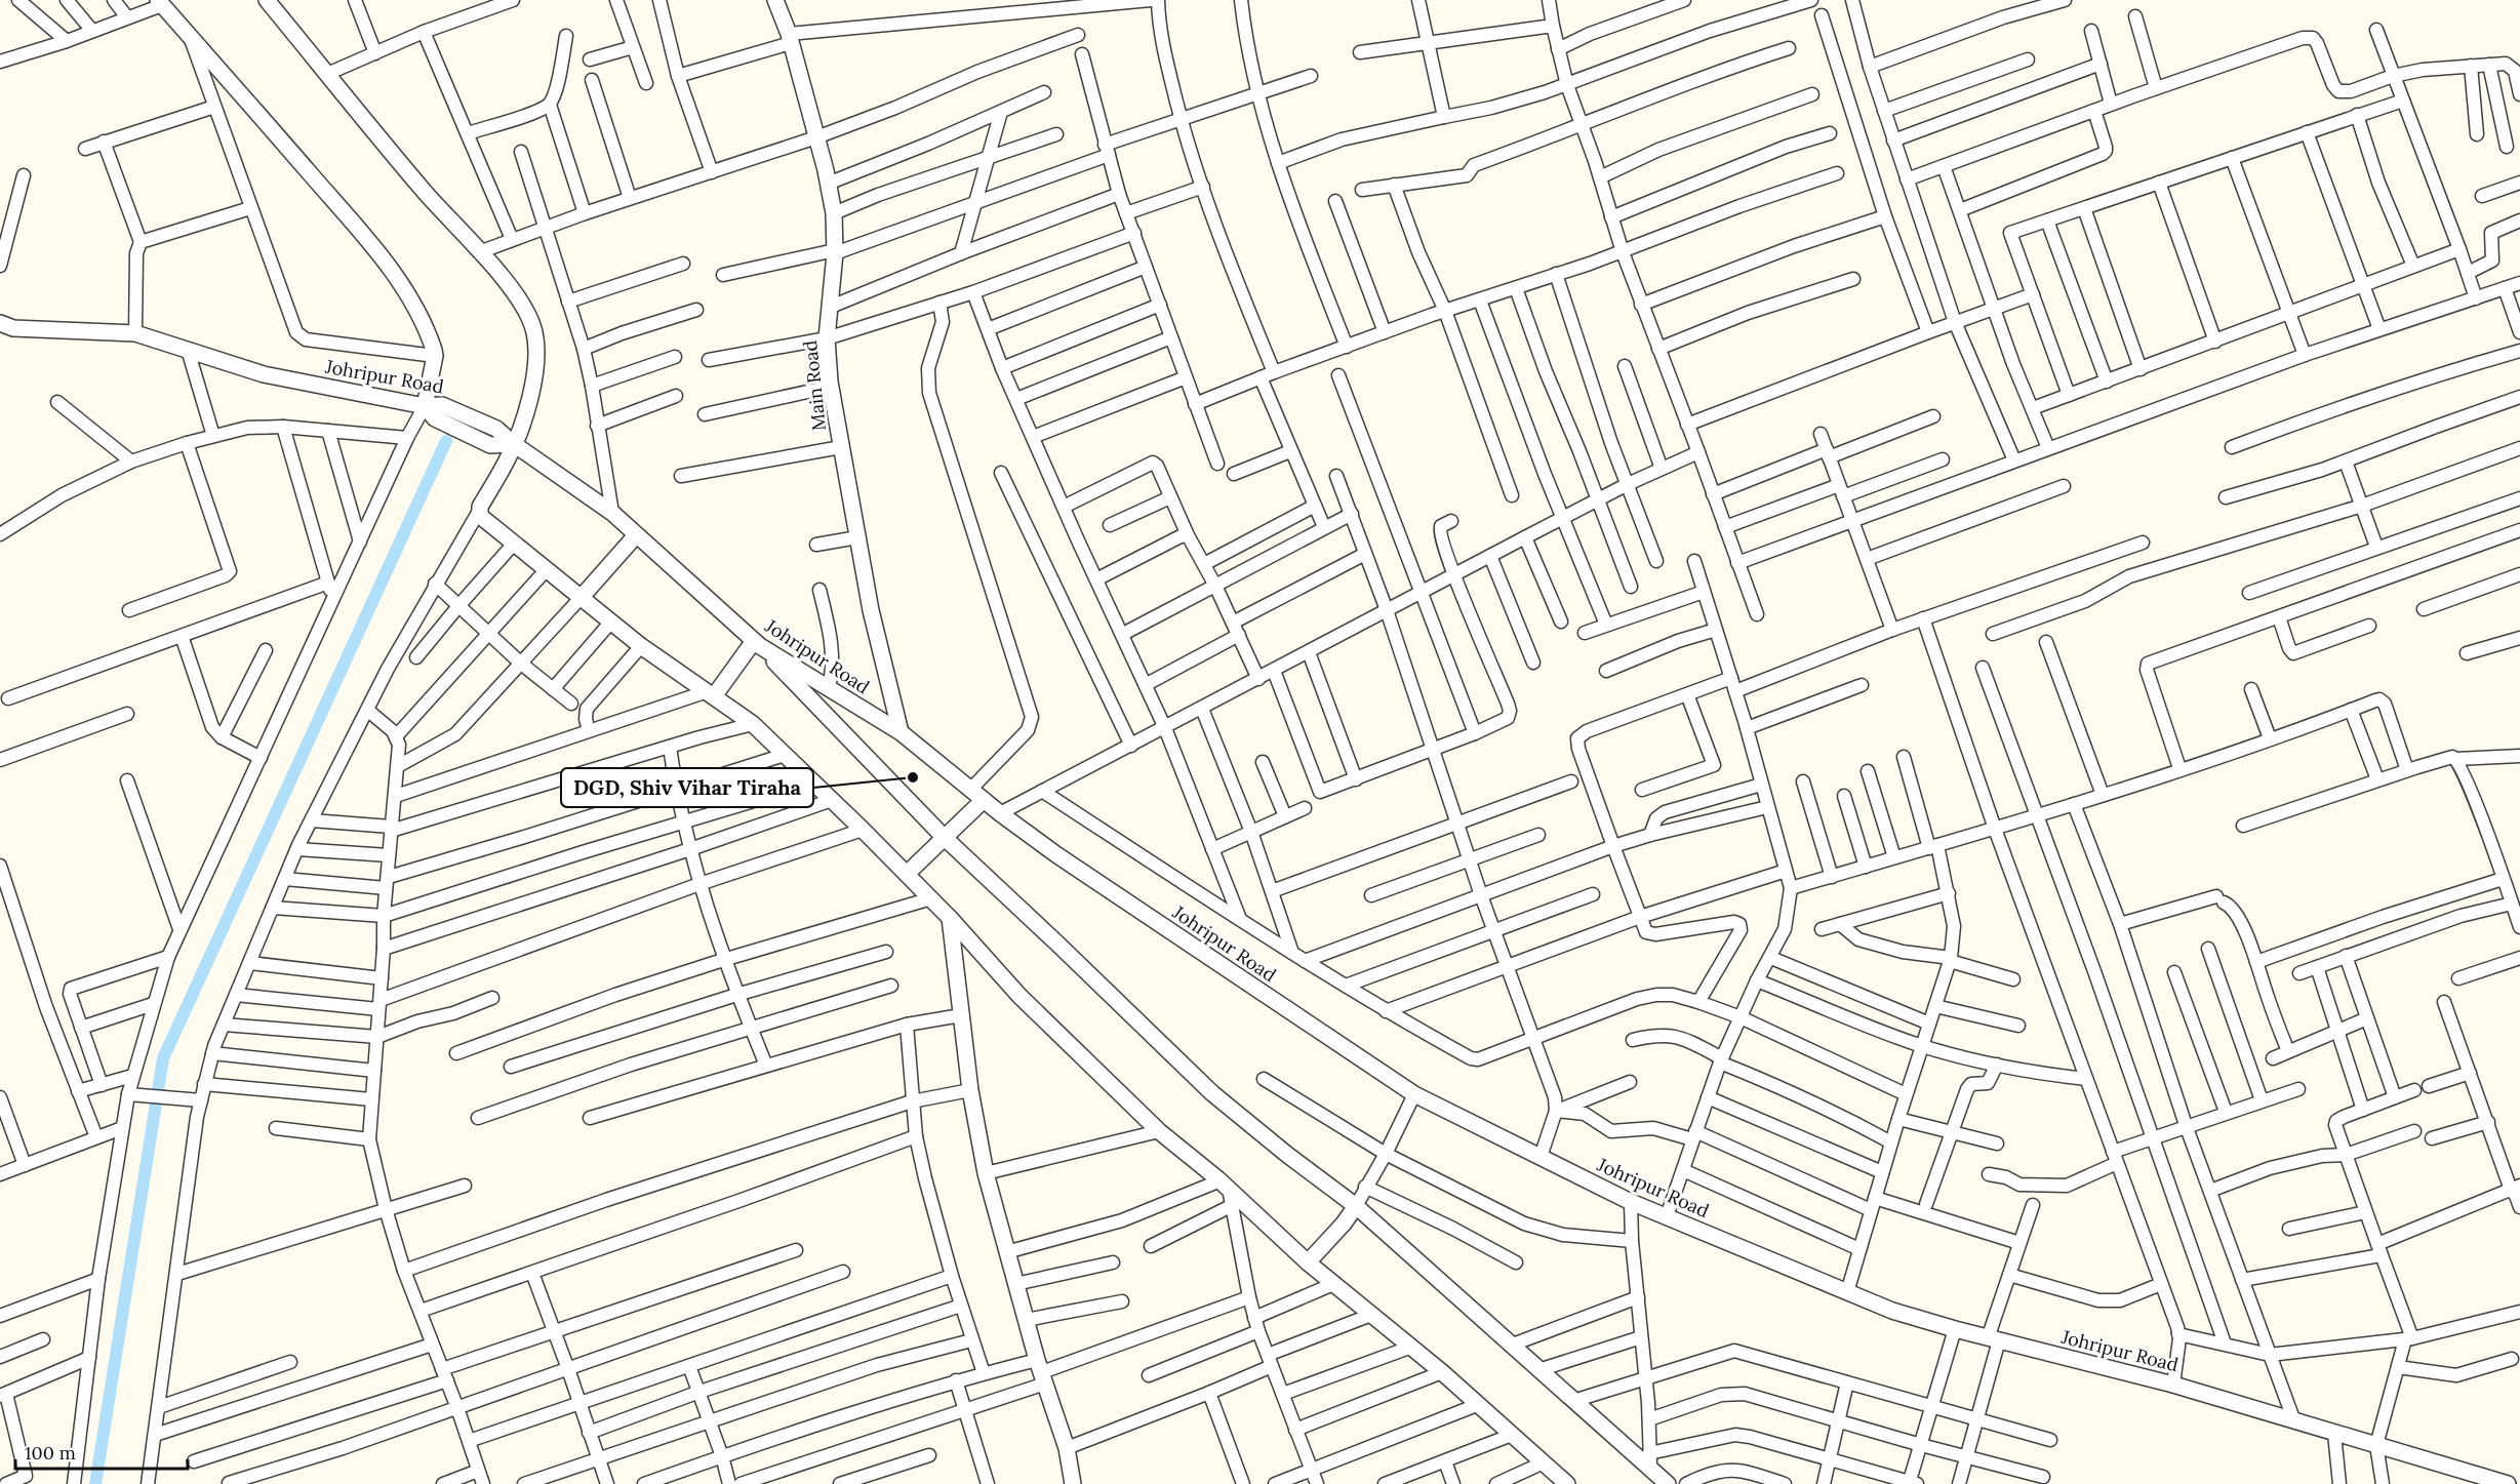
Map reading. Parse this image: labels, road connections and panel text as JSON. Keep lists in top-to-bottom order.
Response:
{
  "streets": {
    "street": ["Johripur Road", "Main Road"]
  },
  "crossings": [
    ["Johripur Road", "Main Road"]
  ],
  "places": ["DGD, Shiv Vihar Tiraha"],
  "scale_bar": "100 m"
}
